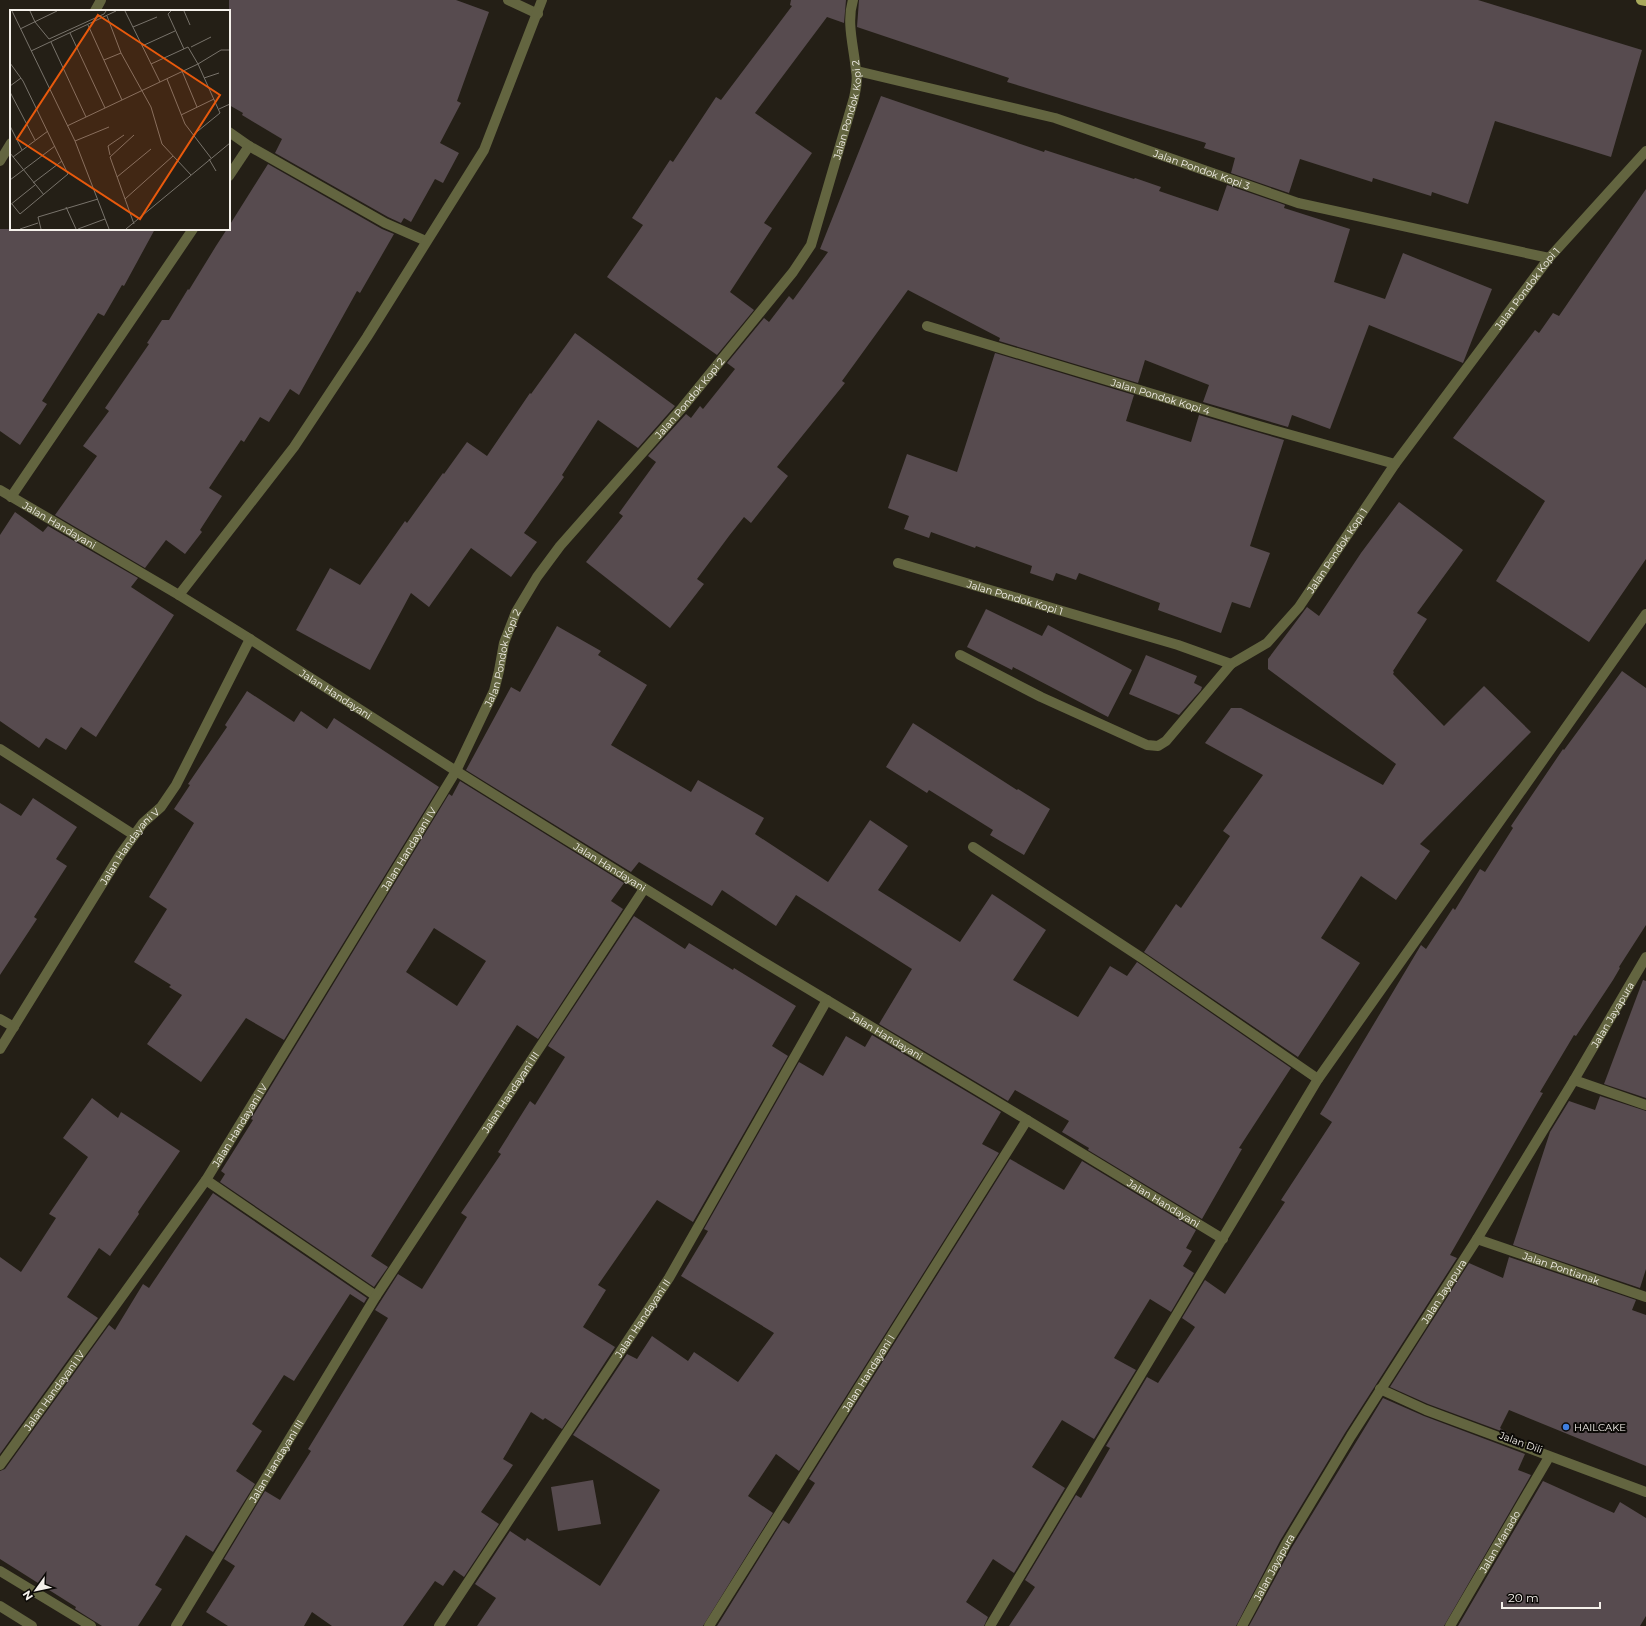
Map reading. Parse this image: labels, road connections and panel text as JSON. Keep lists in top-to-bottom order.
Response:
{
  "streets": {
    "street": [
      "Jalan Pondok Kopi 2",
      "Jalan Pondok Kopi 3",
      "Jalan Pondok Kopi 1",
      "Jalan Pondok Kopi 4",
      "Jalan Handayani",
      "Jalan Handayani V",
      "Jalan Handayani IV",
      "Jalan Jayapura",
      "Jalan Handayani III",
      "Jalan Pontianak",
      "Jalan Handayani II",
      "Jalan Handayani I",
      "Jalan Dili",
      "Jalan Manado"
    ]
  },
  "crossings": [
    ["Jalan Pondok Kopi 2", "Jalan Pondok Kopi 3"],
    ["Jalan Pondok Kopi 2", "Jalan Handayani"],
    ["Jalan Pondok Kopi 2", "Jalan Handayani IV"],
    ["Jalan Pondok Kopi 3", "Jalan Pondok Kopi 1"],
    ["Jalan Pondok Kopi 1", "Jalan Pondok Kopi 4"],
    ["Jalan Handayani", "Jalan Handayani V"],
    ["Jalan Handayani", "Jalan Handayani IV"],
    ["Jalan Handayani", "Jalan Handayani III"],
    ["Jalan Handayani", "Jalan Handayani II"],
    ["Jalan Handayani", "Jalan Handayani I"],
    ["Jalan Jayapura", "Jalan Pontianak"]
  ],
  "places": ["HAILCAKE"],
  "scale_bar": "20 m",
  "north": "bottom left"
}
